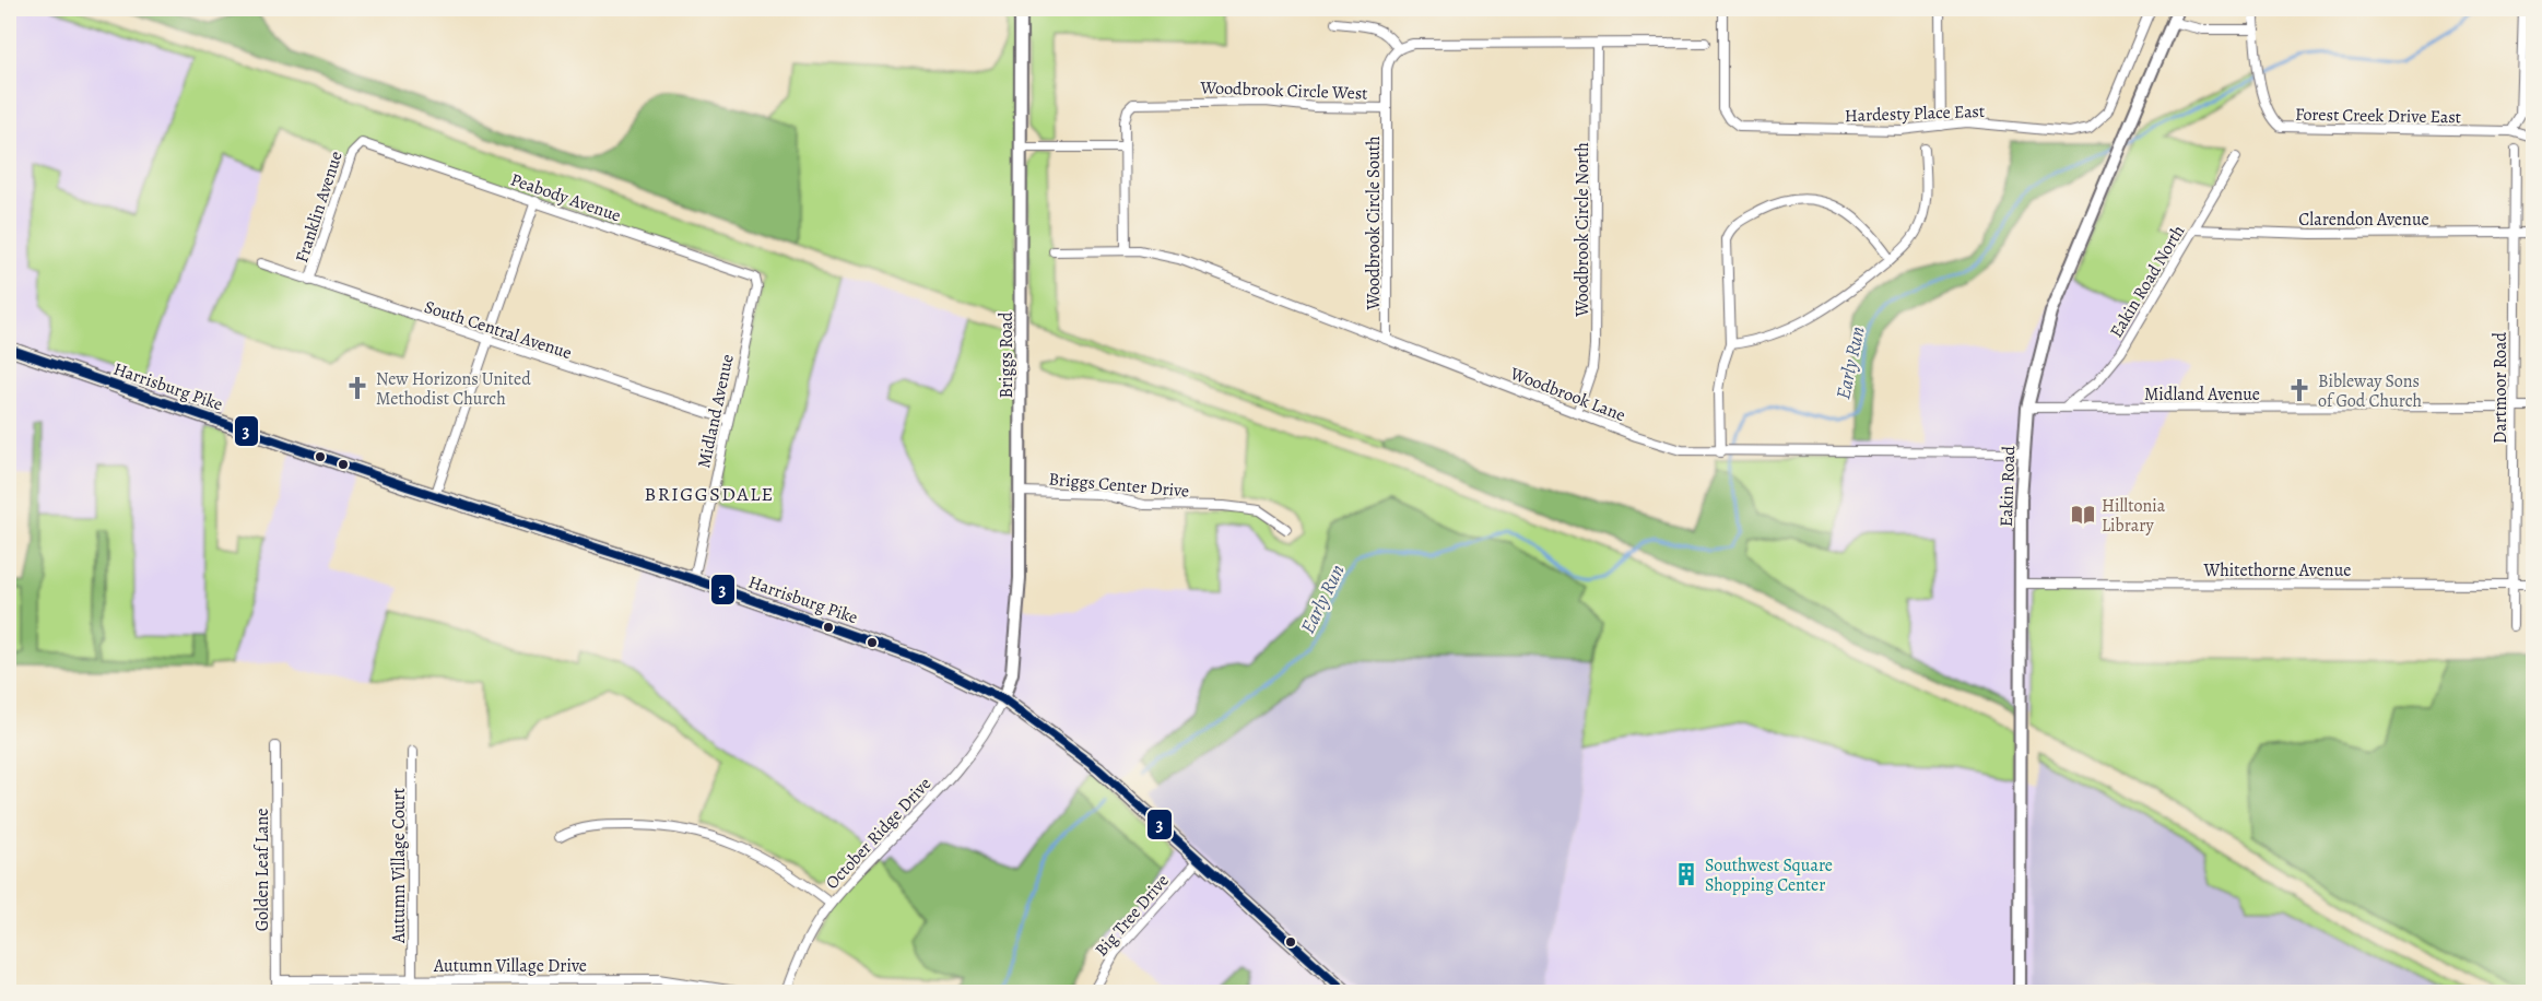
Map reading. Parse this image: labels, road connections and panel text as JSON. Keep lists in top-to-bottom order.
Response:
{
  "streets": {
    "main road": ["Harrisburg Pike"],
    "street": [
      "Woodbrook Circle West",
      "Hardesty Place East",
      "Forest Creek Drive East",
      "Peabody Avenue",
      "Franklin Avenue",
      "Clarendon Avenue",
      "Woodbrook Circle South",
      "Woodbrook Circle North",
      "Eakin Road North",
      "South Central Avenue",
      "Briggs Road",
      "Dartmoor Road",
      "Woodbrook Lane",
      "Midland Avenue",
      "Briggs Center Drive",
      "Eakin Road",
      "Whitethorne Avenue",
      "October Ridge Drive",
      "Autumn Village Court",
      "Golden Leaf Lane",
      "Big Tree Drive",
      "Autumn Village Drive"
    ]
  },
  "crossings": [
    ["Woodbrook Circle West", "Woodbrook Circle South"],
    ["Peabody Avenue", "Franklin Avenue"],
    ["Peabody Avenue", "Midland Avenue"],
    ["Franklin Avenue", "South Central Avenue"],
    ["Clarendon Avenue", "Eakin Road North"],
    ["Clarendon Avenue", "Dartmoor Road"],
    ["Woodbrook Circle South", "Woodbrook Lane"],
    ["Woodbrook Circle North", "Woodbrook Lane"],
    ["Eakin Road North", "Midland Avenue"],
    ["South Central Avenue", "Midland Avenue"],
    ["Briggs Road", "Harrisburg Pike"],
    ["Briggs Road", "Briggs Center Drive"],
    ["Briggs Road", "October Ridge Drive"],
    ["Harrisburg Pike", "Midland Avenue"],
    ["Harrisburg Pike", "October Ridge Drive"],
    ["Harrisburg Pike", "Big Tree Drive"],
    ["Dartmoor Road", "Midland Avenue"],
    ["Dartmoor Road", "Whitethorne Avenue"],
    ["Woodbrook Lane", "Eakin Road"],
    ["Midland Avenue", "Eakin Road"],
    ["Eakin Road", "Whitethorne Avenue"],
    ["Autumn Village Court", "Autumn Village Drive"],
    ["Golden Leaf Lane", "Autumn Village Drive"]
  ],
  "districts": ["BRIGGSDALE"],
  "water": ["Early Run"],
  "places": {
    "church": ["New Horizons United Methodist Church", "Bibleway Sons of God Church"],
    "library": ["Hilltonia Library"],
    "building": ["Southwest Square Shopping Center"]
  },
  "lines": ["transit line 3"]
}
